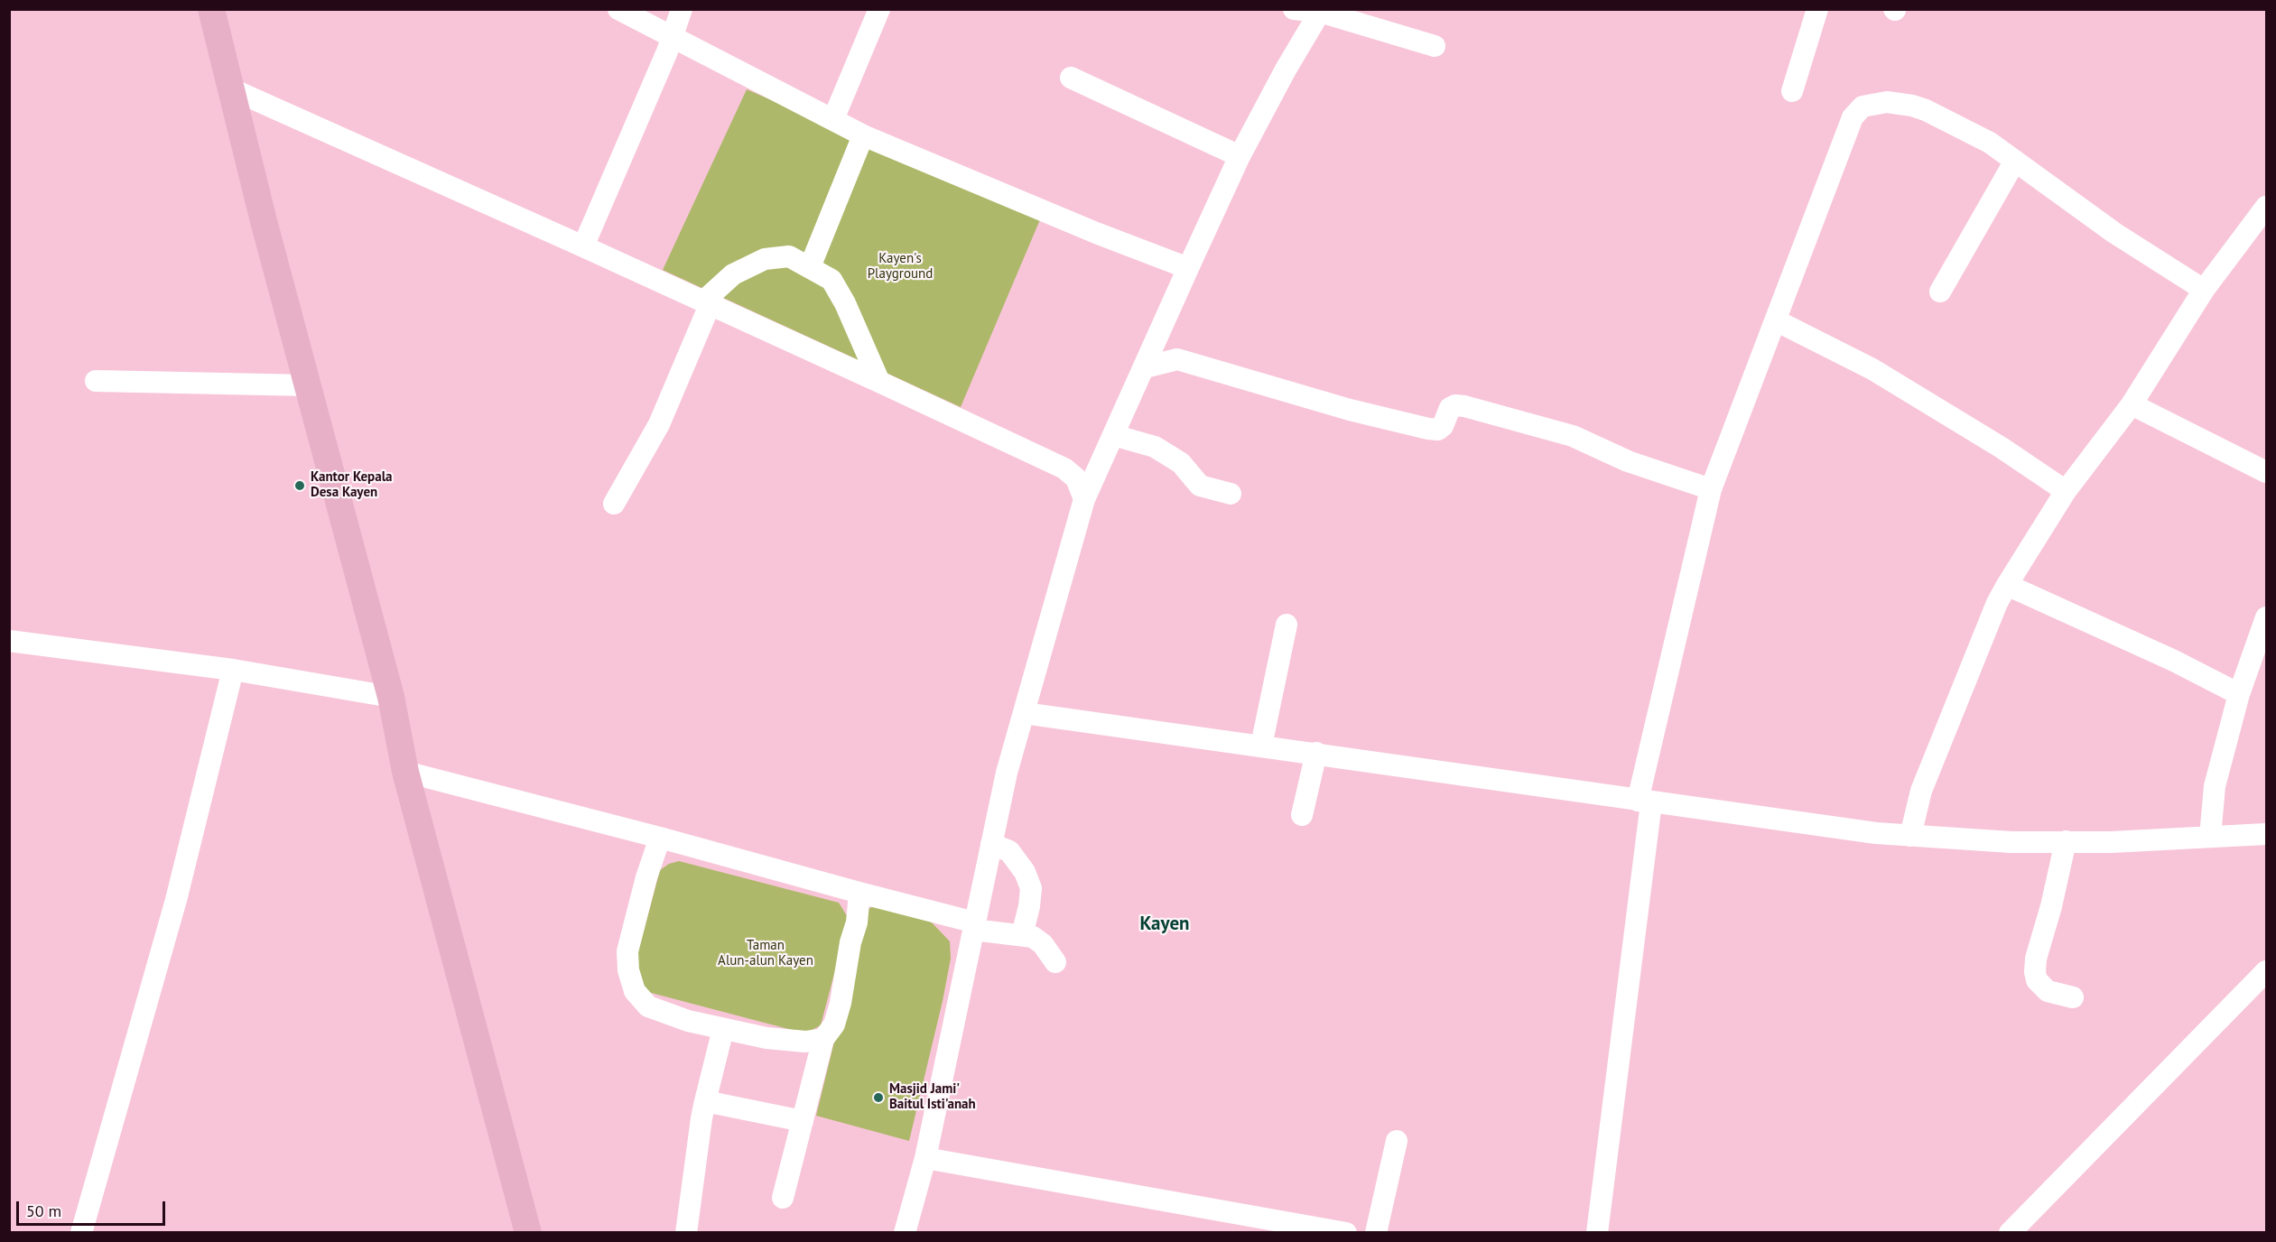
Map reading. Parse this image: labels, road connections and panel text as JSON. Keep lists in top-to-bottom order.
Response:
{
  "districts": ["Kayen"],
  "parks": ["Kayen's Playground", "Taman Alun-alun Kayen"],
  "places": ["Kantor Kepala Desa Kayen", "Masjid Jami' Baitul Isti'anah"],
  "scale_bar": "50 m"
}
